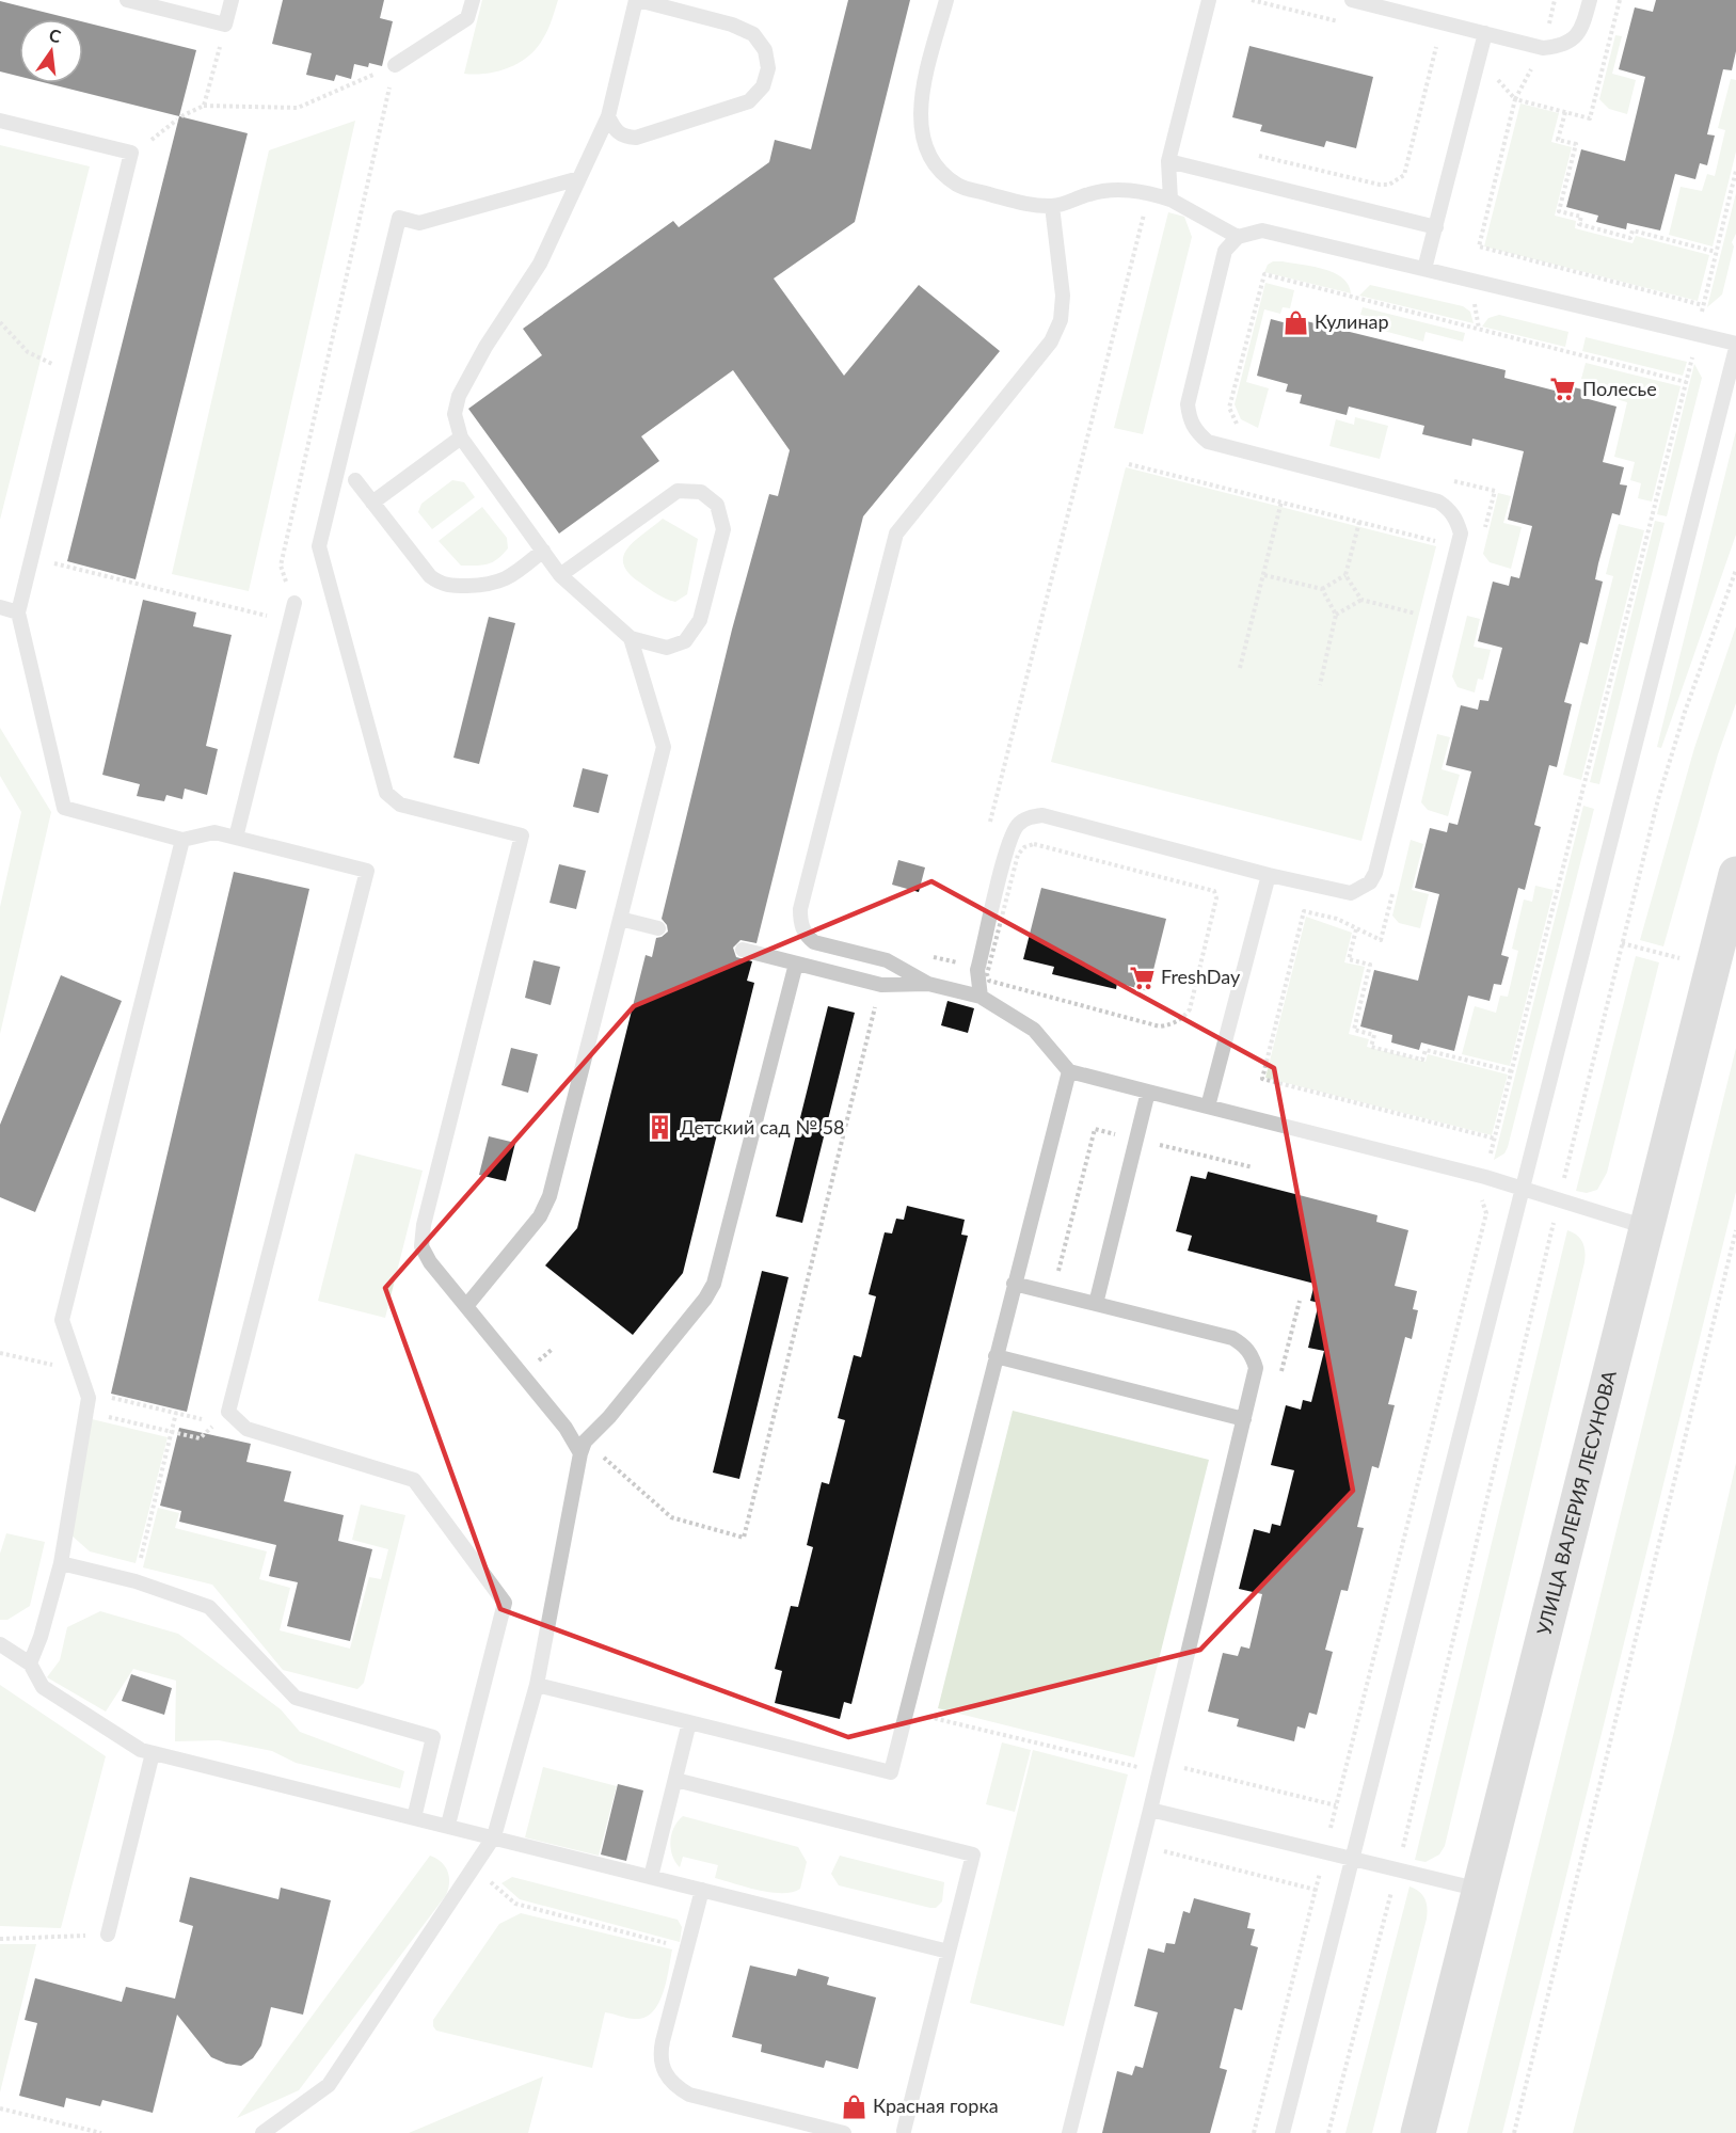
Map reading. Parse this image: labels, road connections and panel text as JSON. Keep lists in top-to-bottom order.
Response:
{
  "streets": {
    "main road": ["УЛИЦА ВАЛЕРИЯ ЛЕСУНОВА"]
  },
  "places": {
    "shop": ["Кулинар", "Красная горка"],
    "supermarket": ["Полесье", "FreshDay"],
    "building": ["Детский сад № 58"]
  },
  "north": "top"
}
